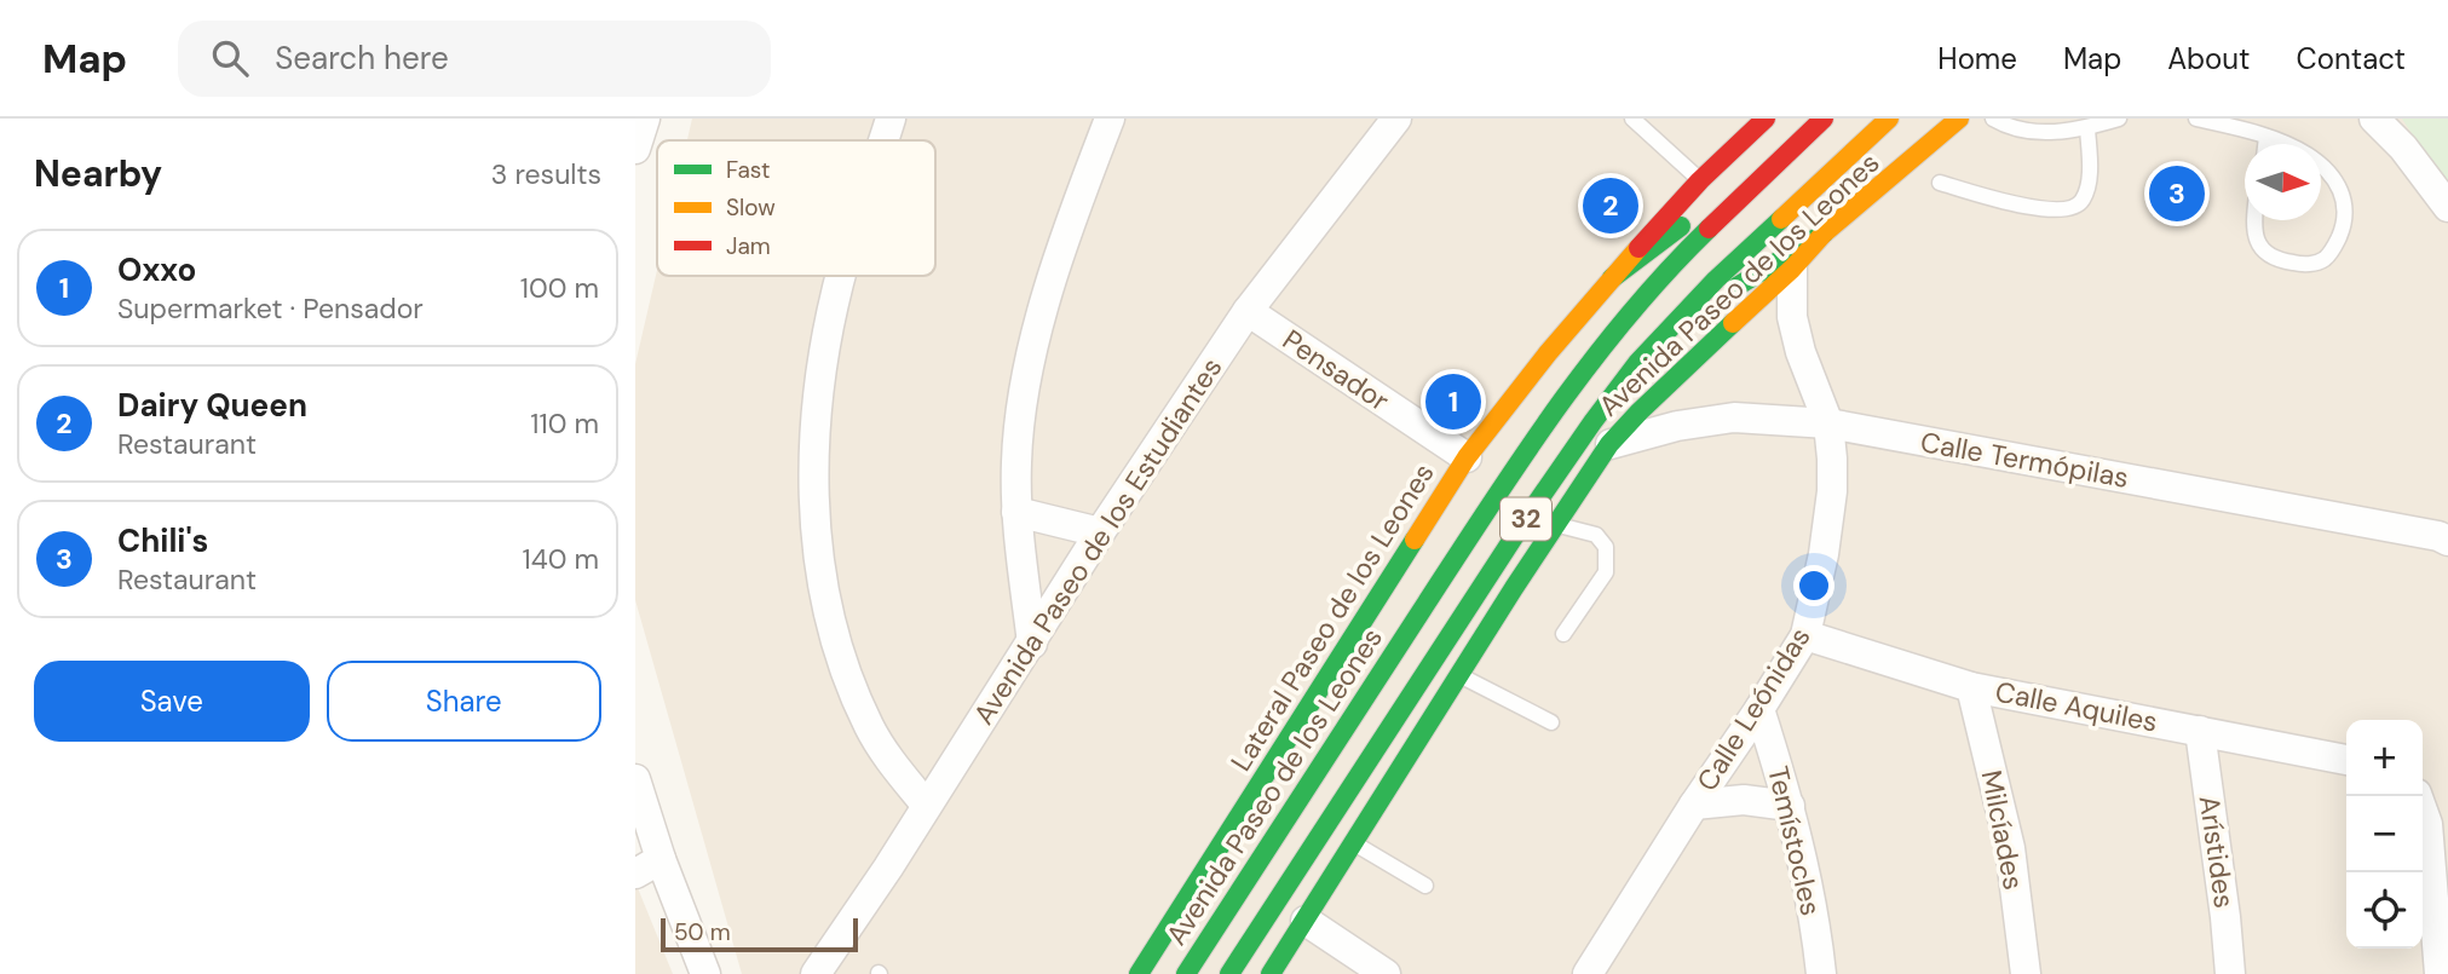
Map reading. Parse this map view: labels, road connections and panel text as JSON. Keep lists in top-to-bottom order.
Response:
{
  "streets": {
    "main road": ["Avenida Paseo de los Leones", "32", "Lateral Paseo de los Leones"],
    "street": [
      "Pensador",
      "Calle Termópilas",
      "Avenida Paseo de los Estudiantes",
      "Calle Aquiles",
      "Calle Leónidas",
      "Milcíades",
      "Temístocles",
      "Arístides"
    ]
  },
  "crossings": [
    ["Avenida Paseo de los Leones", "Calle Termópilas"],
    ["Avenida Paseo de los Leones", "Calle Leónidas"],
    ["Pensador", "Avenida Paseo de los Estudiantes"],
    ["Pensador", "Lateral Paseo de los Leones"],
    ["Calle Termópilas", "Calle Leónidas"],
    ["Calle Aquiles", "Calle Leónidas"],
    ["Calle Aquiles", "Milcíades"],
    ["Calle Aquiles", "Arístides"],
    ["Calle Leónidas", "Temístocles"]
  ],
  "legend": ["Fast", "Slow", "Jam"],
  "scale_bar": "50 m",
  "north": "right",
  "page": {
    "header": "Map",
    "search": "Search here",
    "nav": [
      "Home",
      "Map",
      "About",
      "Contact"
    ],
    "heading": ["Nearby", "3 results"],
    "pins": ["3", "2", "1"],
    "list": [
      {
        "mark": "1",
        "name": "Oxxo",
        "note": "Supermarket · Pensador",
        "value": "100 m"
      },
      {
        "mark": "2",
        "name": "Dairy Queen",
        "note": "Restaurant",
        "value": "110 m"
      },
      {
        "mark": "3",
        "name": "Chili's",
        "note": "Restaurant",
        "value": "140 m"
      }
    ],
    "buttons": ["Save", "Share"],
    "map_buttons": ["+", "−"],
    "scale": "50 m"
  }
}
